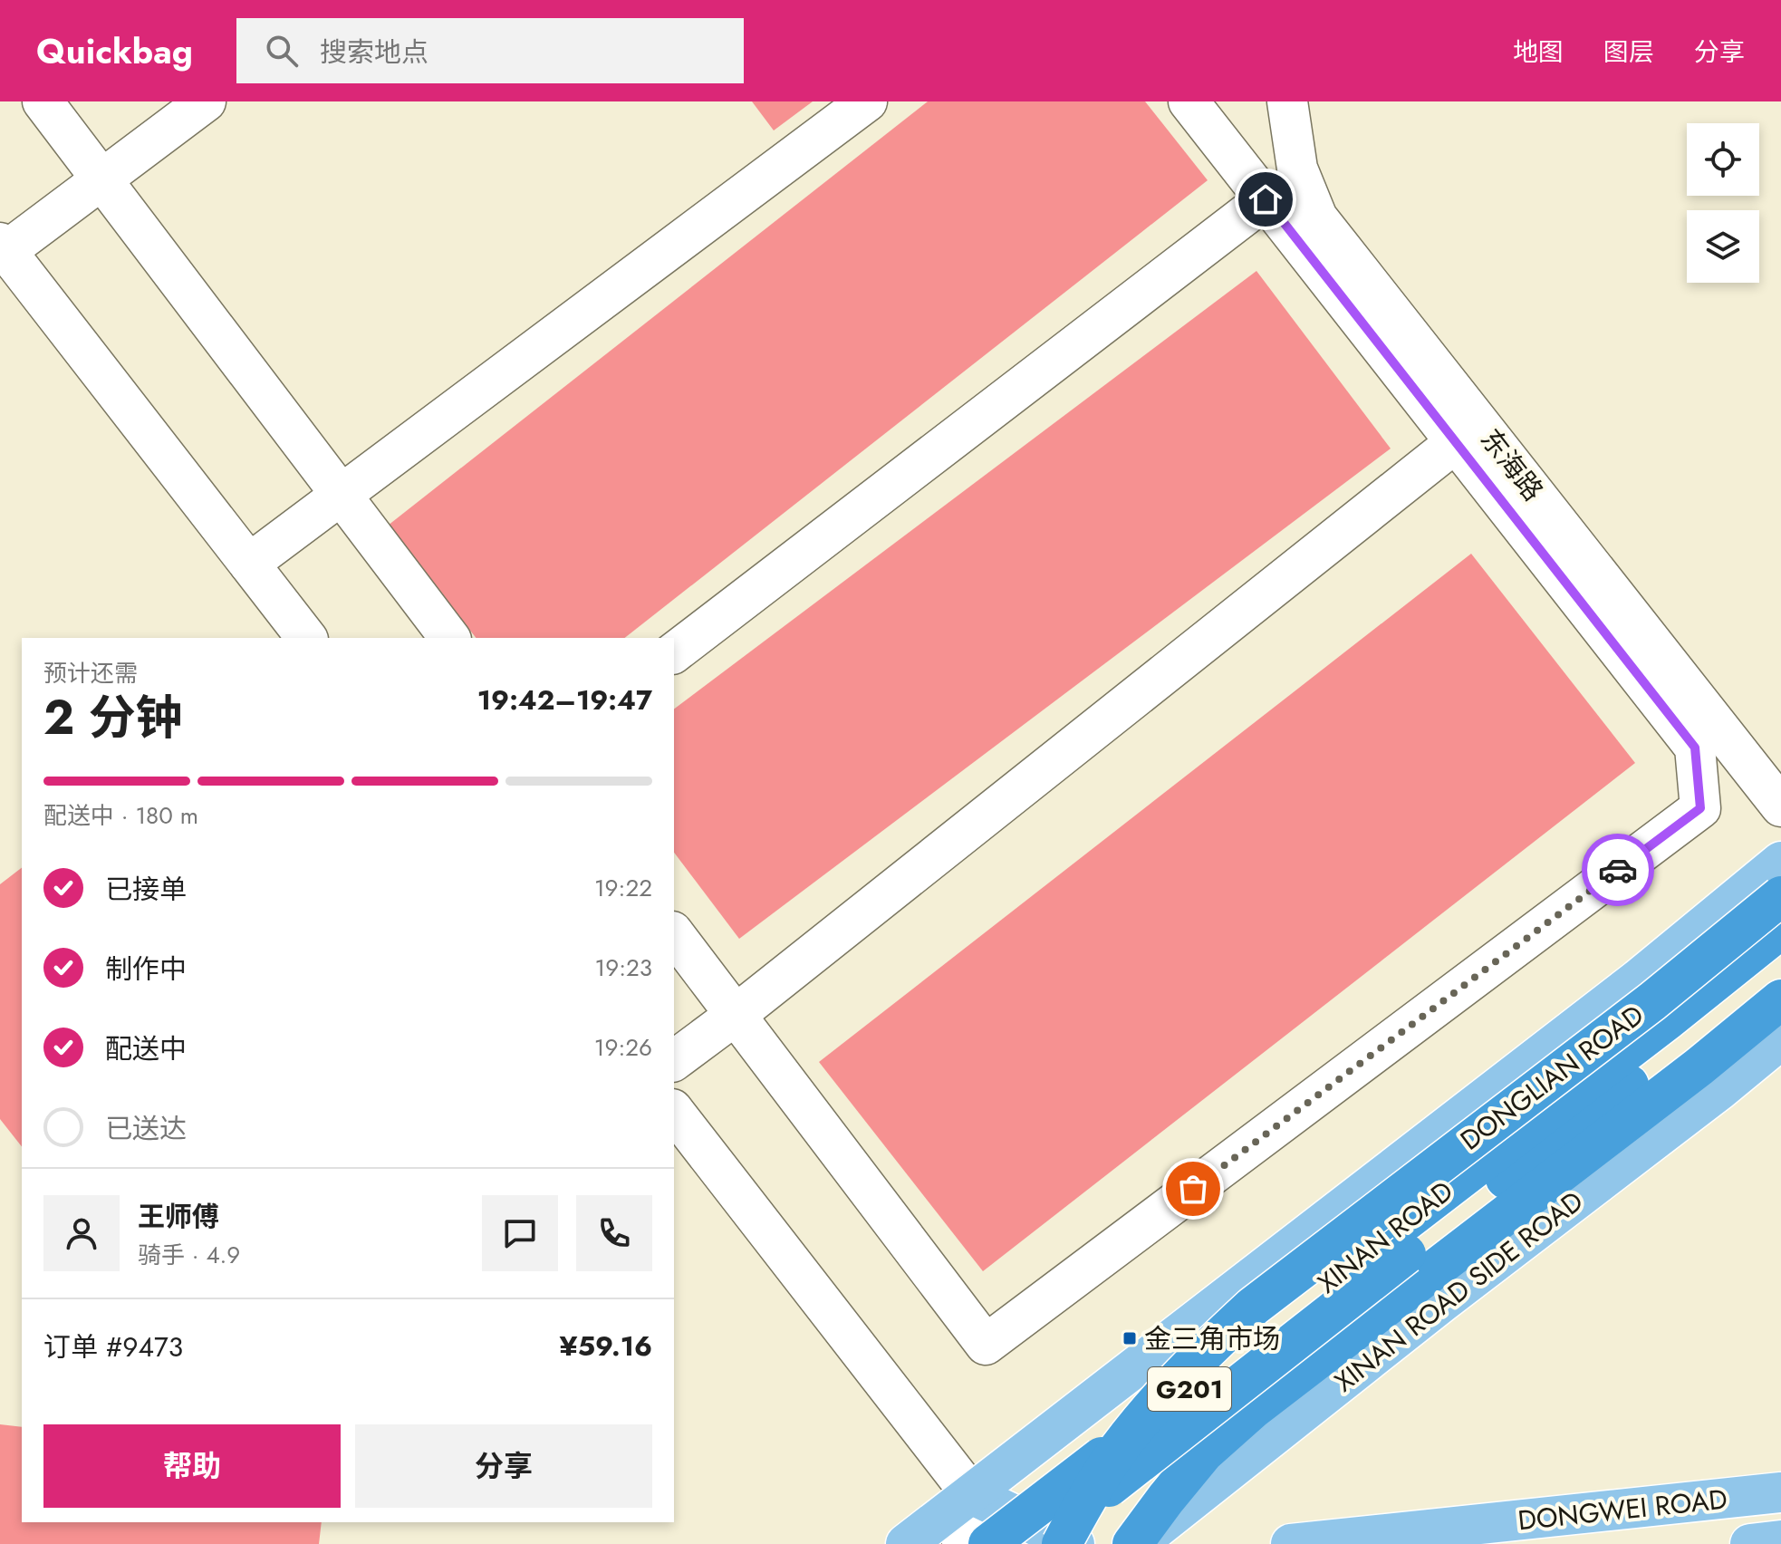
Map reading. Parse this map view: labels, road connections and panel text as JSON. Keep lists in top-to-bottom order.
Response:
{
  "streets": {
    "highway": ["DONGLIAN ROAD", "XINAN ROAD", "G201"],
    "main road": ["XINAN ROAD SIDE ROAD", "DONGWEI ROAD"],
    "street": ["东海路"]
  },
  "places": {
    "transit": ["金三角市场"]
  },
  "page": {
    "header": "Quickbag",
    "search": "搜索地点",
    "nav": ["地图", "图层", "分享"],
    "heading": ["2 分钟", "预计还需", "19:42–19:47"],
    "panel": [
      "王师傅",
      "骑手 · 4.9",
      "订单 #9473",
      "¥59.16"
    ],
    "bar": "配送中 · 180 m",
    "list": [
      ["已接单", "19:22"],
      ["制作中", "19:23"],
      ["配送中", "19:26"],
      "已送达"
    ],
    "buttons": ["帮助", "分享"]
  }
}
